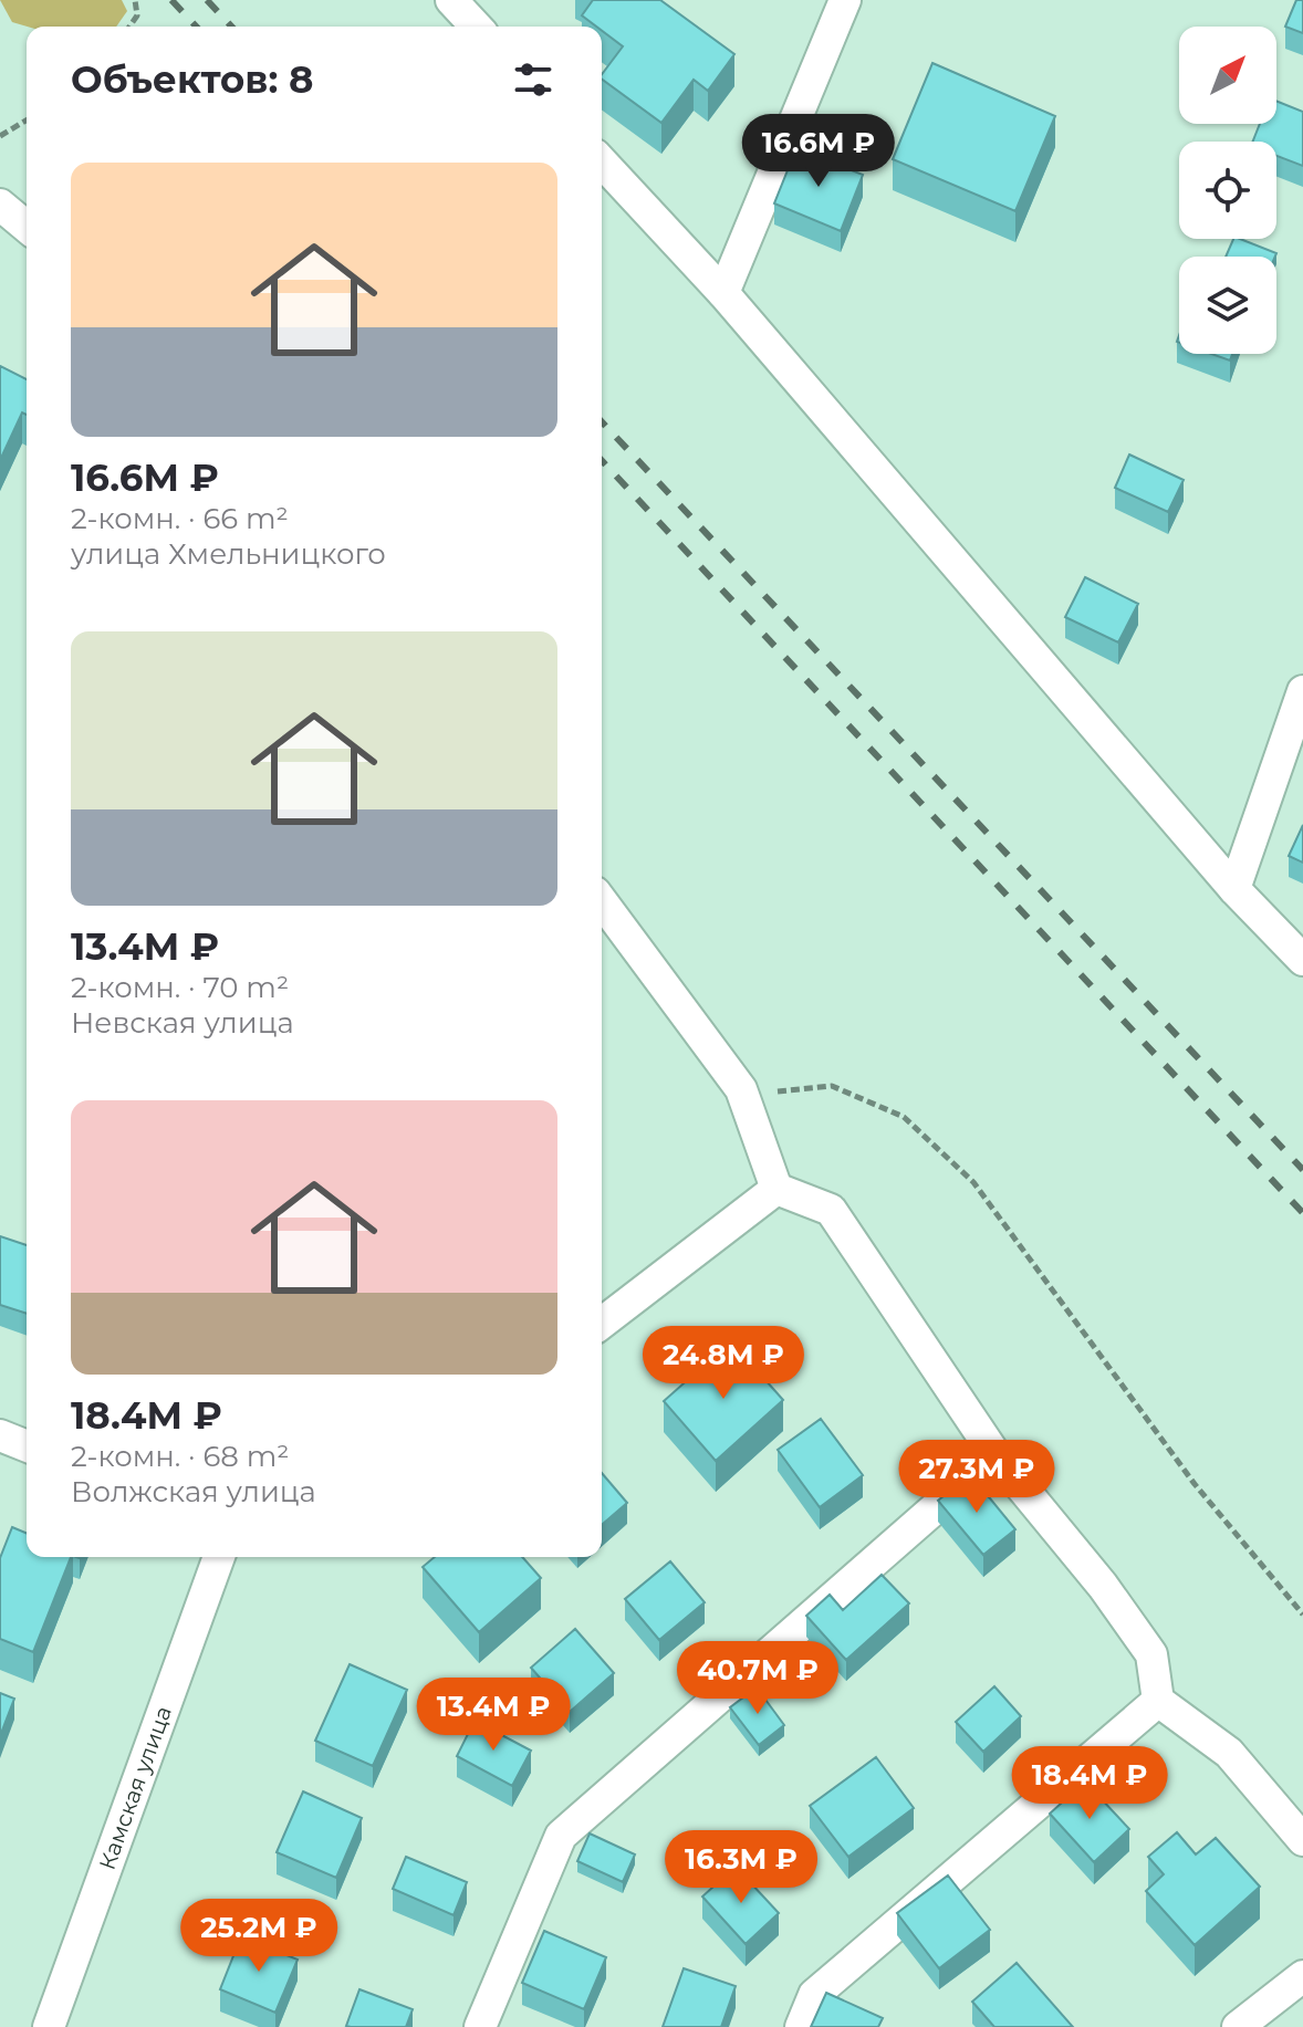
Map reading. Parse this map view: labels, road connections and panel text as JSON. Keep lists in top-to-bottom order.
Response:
{
  "streets": {
    "street": ["Камская улица"]
  },
  "north": "top right",
  "page": {
    "heading": "Объектов: 8",
    "price": [
      "16.6M ₽",
      "24.8M ₽",
      "27.3M ₽",
      "40.7M ₽",
      "13.4M ₽",
      "18.4M ₽",
      "16.3M ₽",
      "25.2M ₽"
    ],
    "list": [
      {
        "name": "16.6M ₽",
        "note": "2-комн. · 66 m² · улица Хмельницкого"
      },
      {
        "name": "13.4M ₽",
        "note": "2-комн. · 70 m² · Невская улица"
      },
      {
        "name": "18.4M ₽",
        "note": "2-комн. · 68 m² · Волжская улица"
      }
    ]
  }
}
